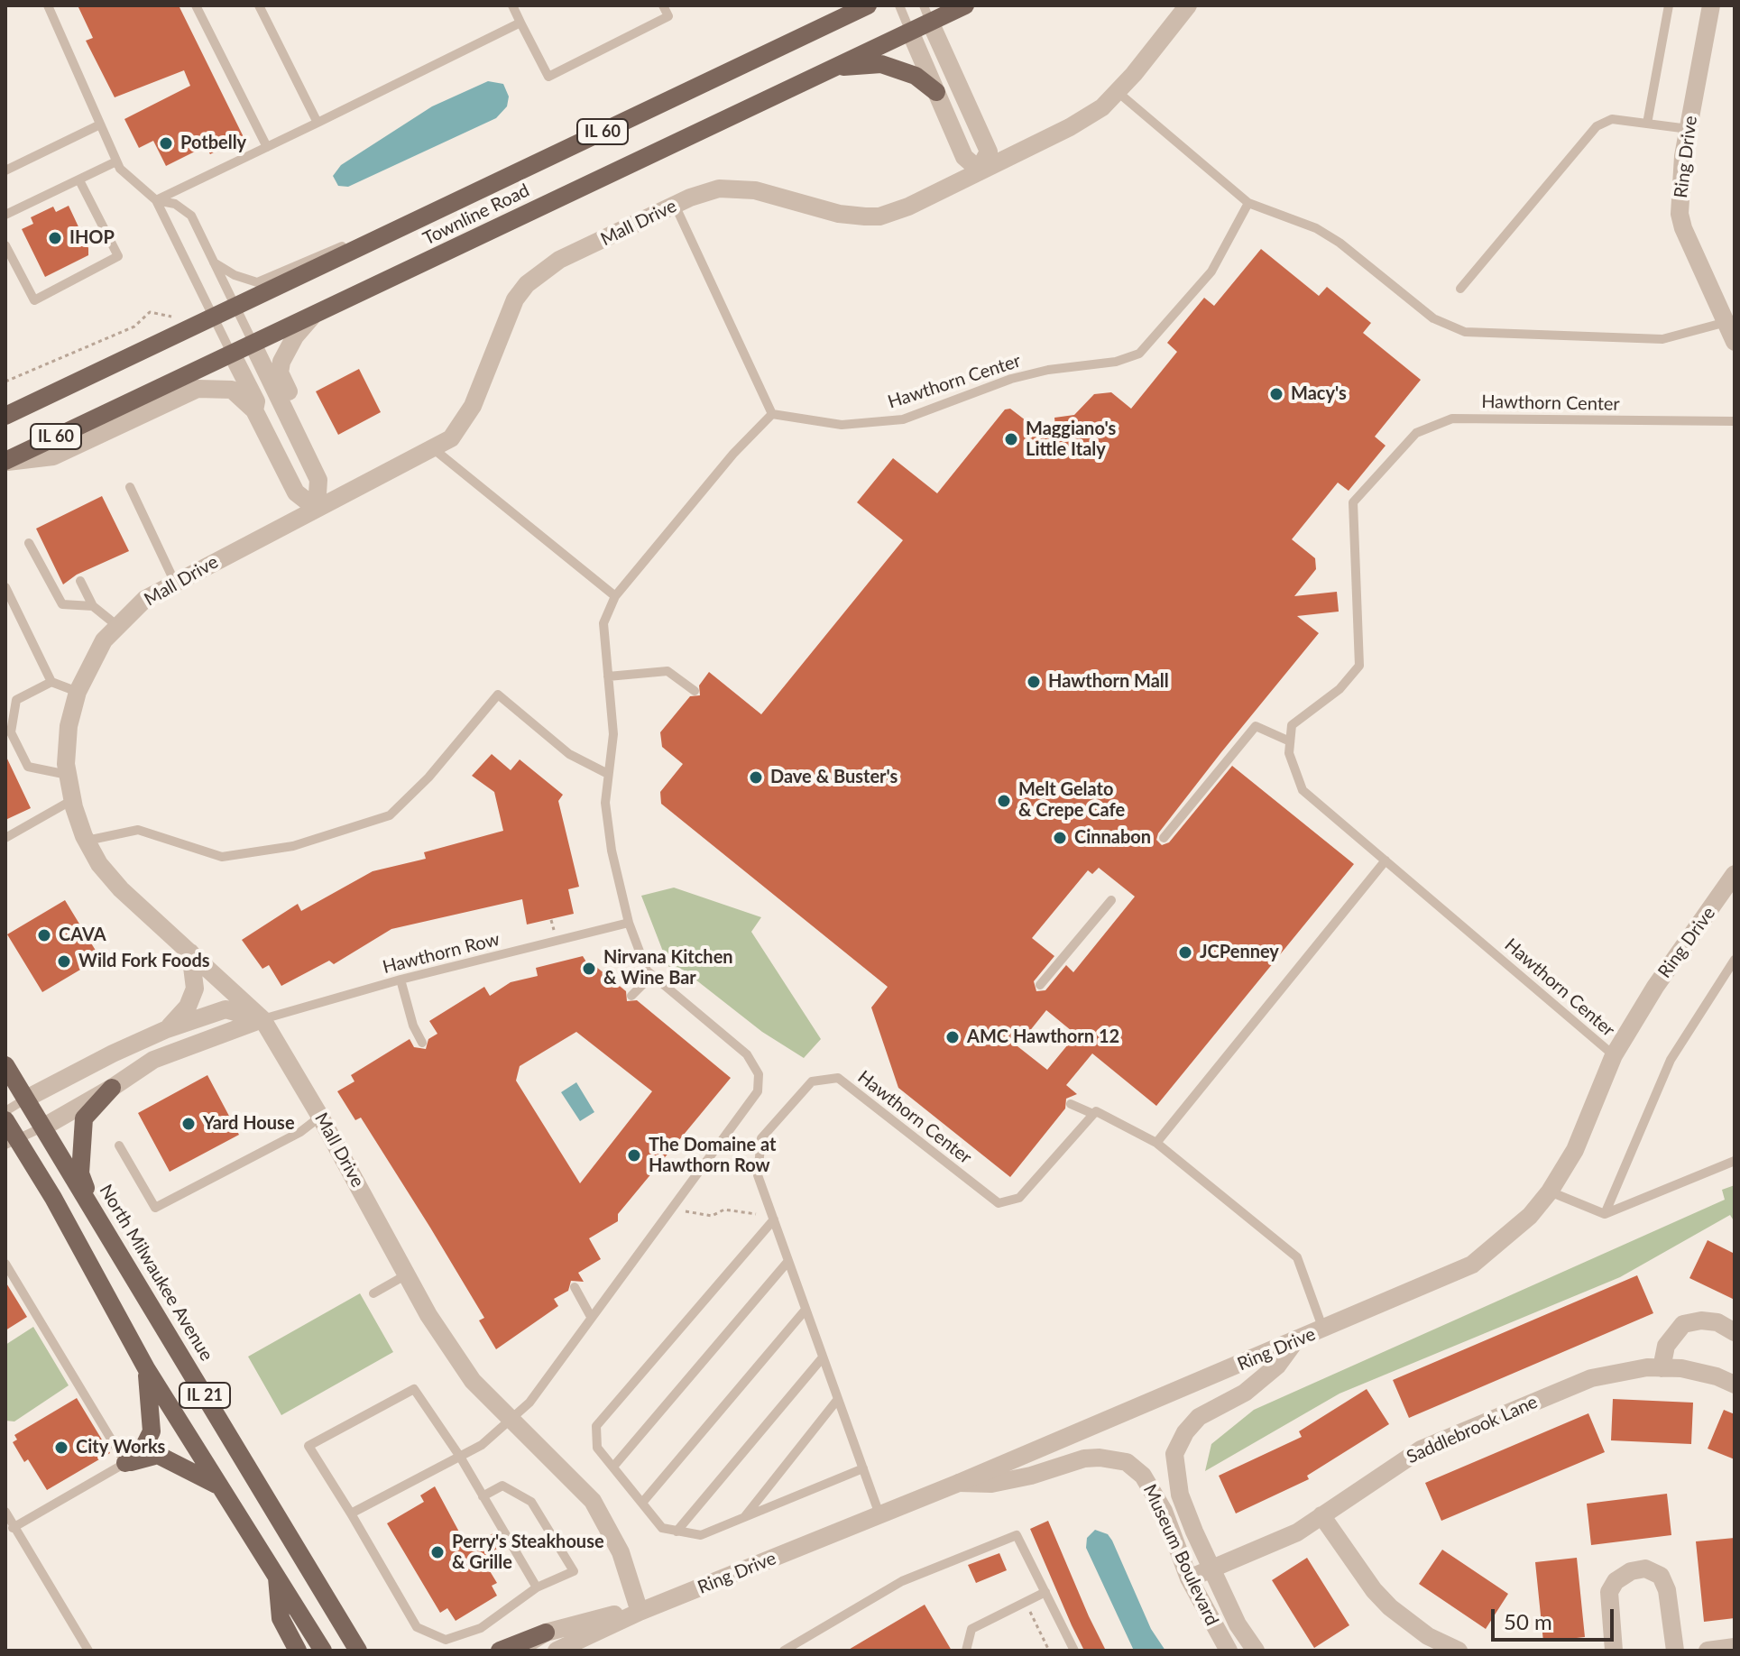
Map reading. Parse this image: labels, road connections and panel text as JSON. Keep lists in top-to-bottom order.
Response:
{
  "streets": {
    "main road": [
      "IL 60",
      "Townline Road",
      "North Milwaukee Avenue",
      "IL 21"
    ],
    "street": [
      "Ring Drive",
      "Mall Drive",
      "Saddlebrook Lane",
      "Museum Boulevard"
    ],
    "lane": ["Hawthorn Center", "Hawthorn Row"]
  },
  "crossings": [
    ["Ring Drive", "Mall Drive"],
    ["Ring Drive", "Hawthorn Center"],
    ["Ring Drive", "Museum Boulevard"],
    ["Mall Drive", "Hawthorn Row"],
    ["Saddlebrook Lane", "Museum Boulevard"]
  ],
  "places": [
    "Potbelly",
    "IHOP",
    "Macy's",
    "Maggiano's Little Italy",
    "Hawthorn Mall",
    "Dave & Buster's",
    "Melt Gelato & Crepe Cafe",
    "Cinnabon",
    "CAVA",
    "JCPenney",
    "Wild Fork Foods",
    "Nirvana Kitchen & Wine Bar",
    "AMC Hawthorn 12",
    "Yard House",
    "The Domaine at Hawthorn Row",
    "City Works",
    "Perry's Steakhouse & Grille"
  ],
  "scale_bar": "50 m"
}
